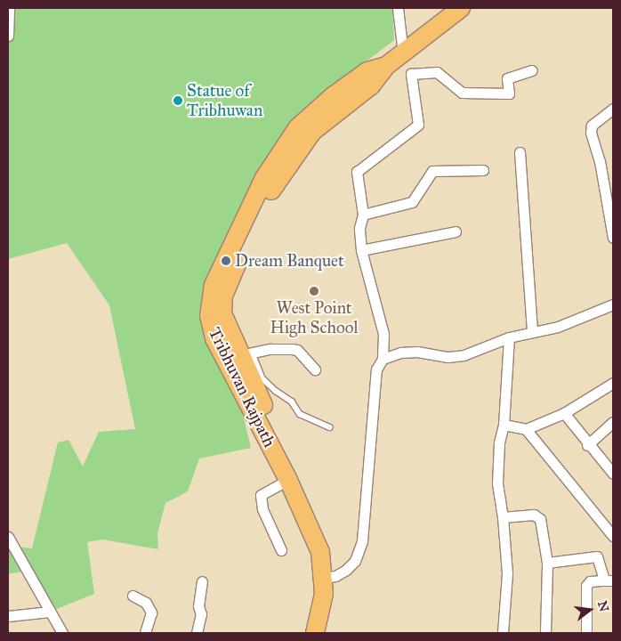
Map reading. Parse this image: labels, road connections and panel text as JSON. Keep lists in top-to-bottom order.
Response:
{
  "streets": {
    "highway": ["Tribhuvan Rajpath"]
  },
  "places": ["Statue of Tribhuwan", "Dream Banquet", "West Point High School"],
  "north": "right"
}
